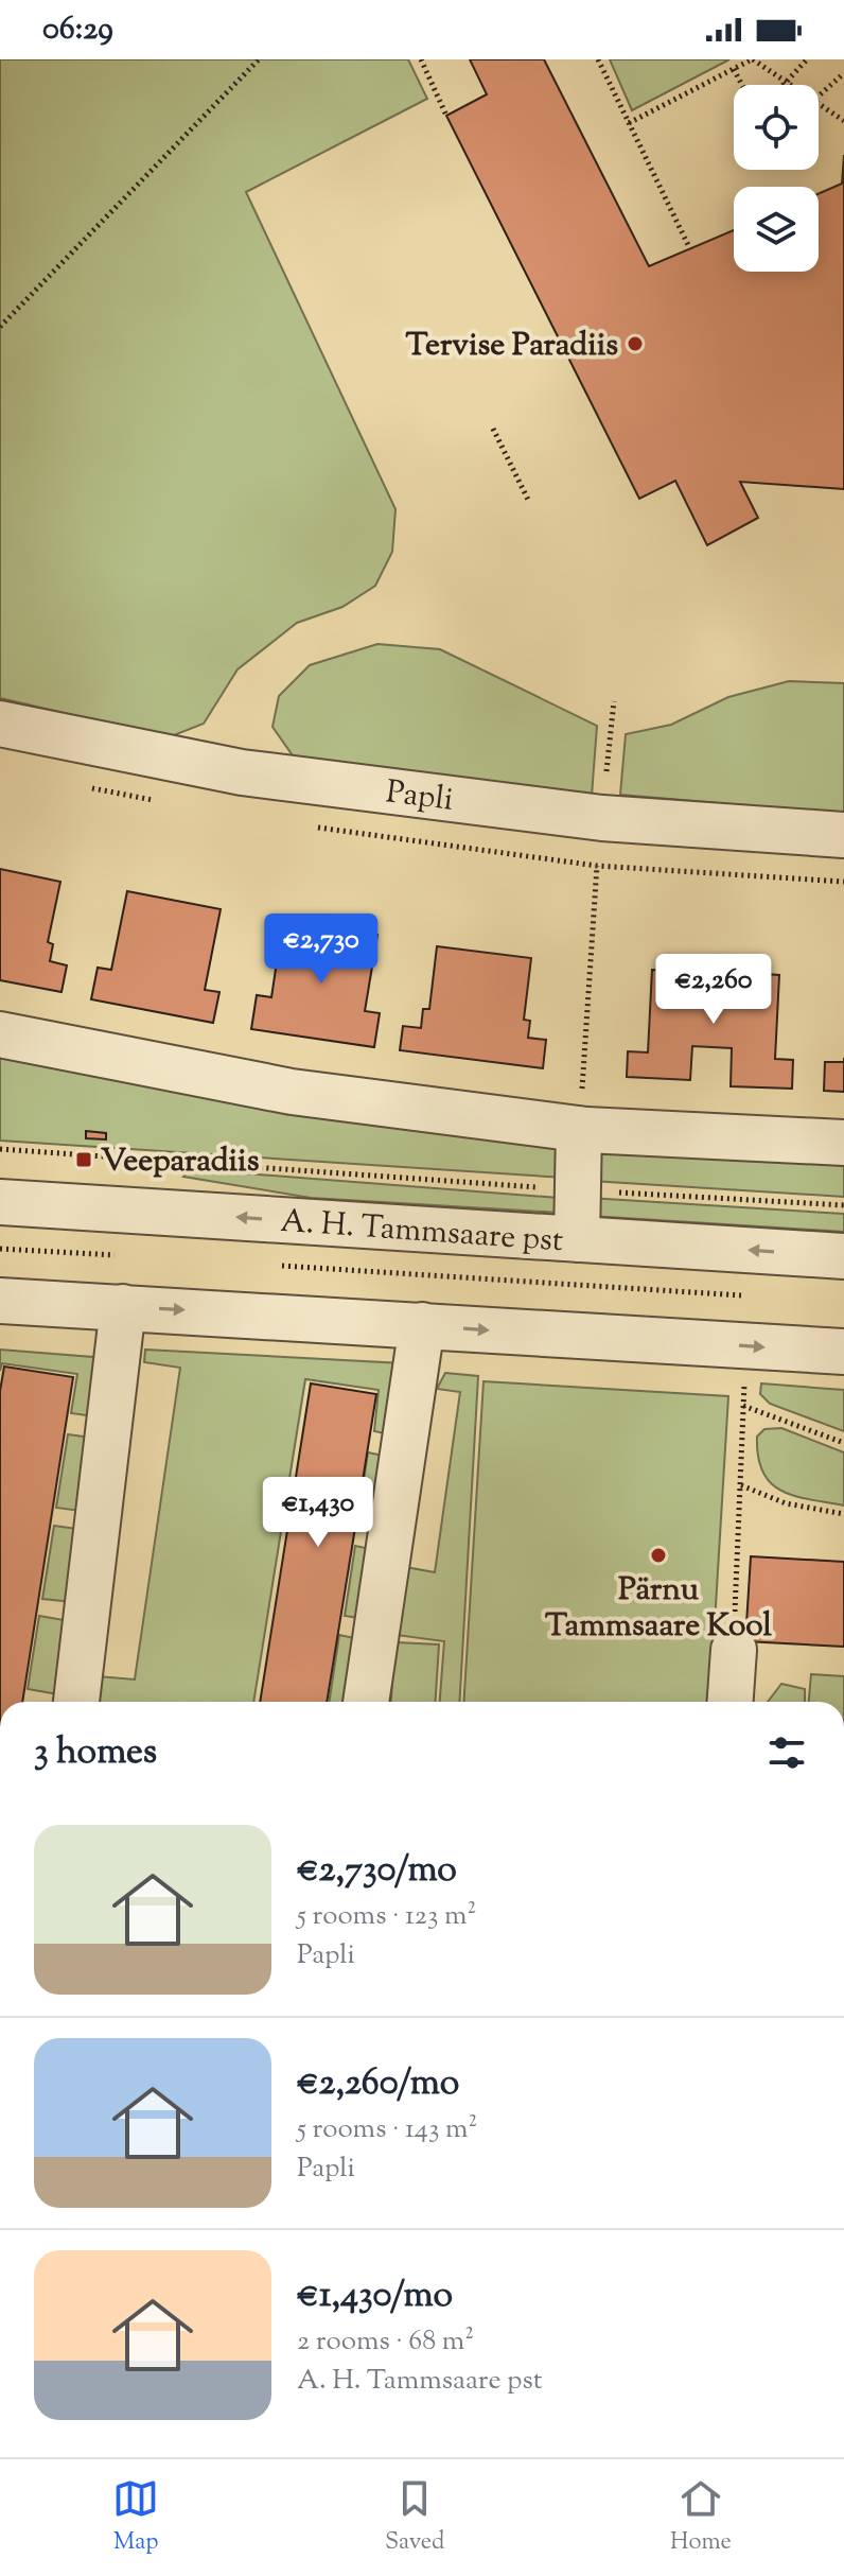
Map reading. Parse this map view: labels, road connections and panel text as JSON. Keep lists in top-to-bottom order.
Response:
{
  "streets": {
    "street": ["Papli", "A. H. Tammsaare pst"]
  },
  "places": {
    "other": ["Tervise Paradiis", "Pärnu Tammsaare Kool"],
    "transit": ["Veeparadiis"]
  },
  "page": {
    "status": "06:29",
    "price": ["€2,730", "€2,260", "€1,430"],
    "heading": "3 homes",
    "list": [
      {
        "name": "€2,730/mo",
        "note": "5 rooms · 123 m² · Papli"
      },
      {
        "name": "€2,260/mo",
        "note": "5 rooms · 143 m² · Papli"
      },
      {
        "name": "€1,430/mo",
        "note": "2 rooms · 68 m² · A. H. Tammsaare pst"
      }
    ],
    "tabs": ["Map", "Saved", "Home"]
  }
}
